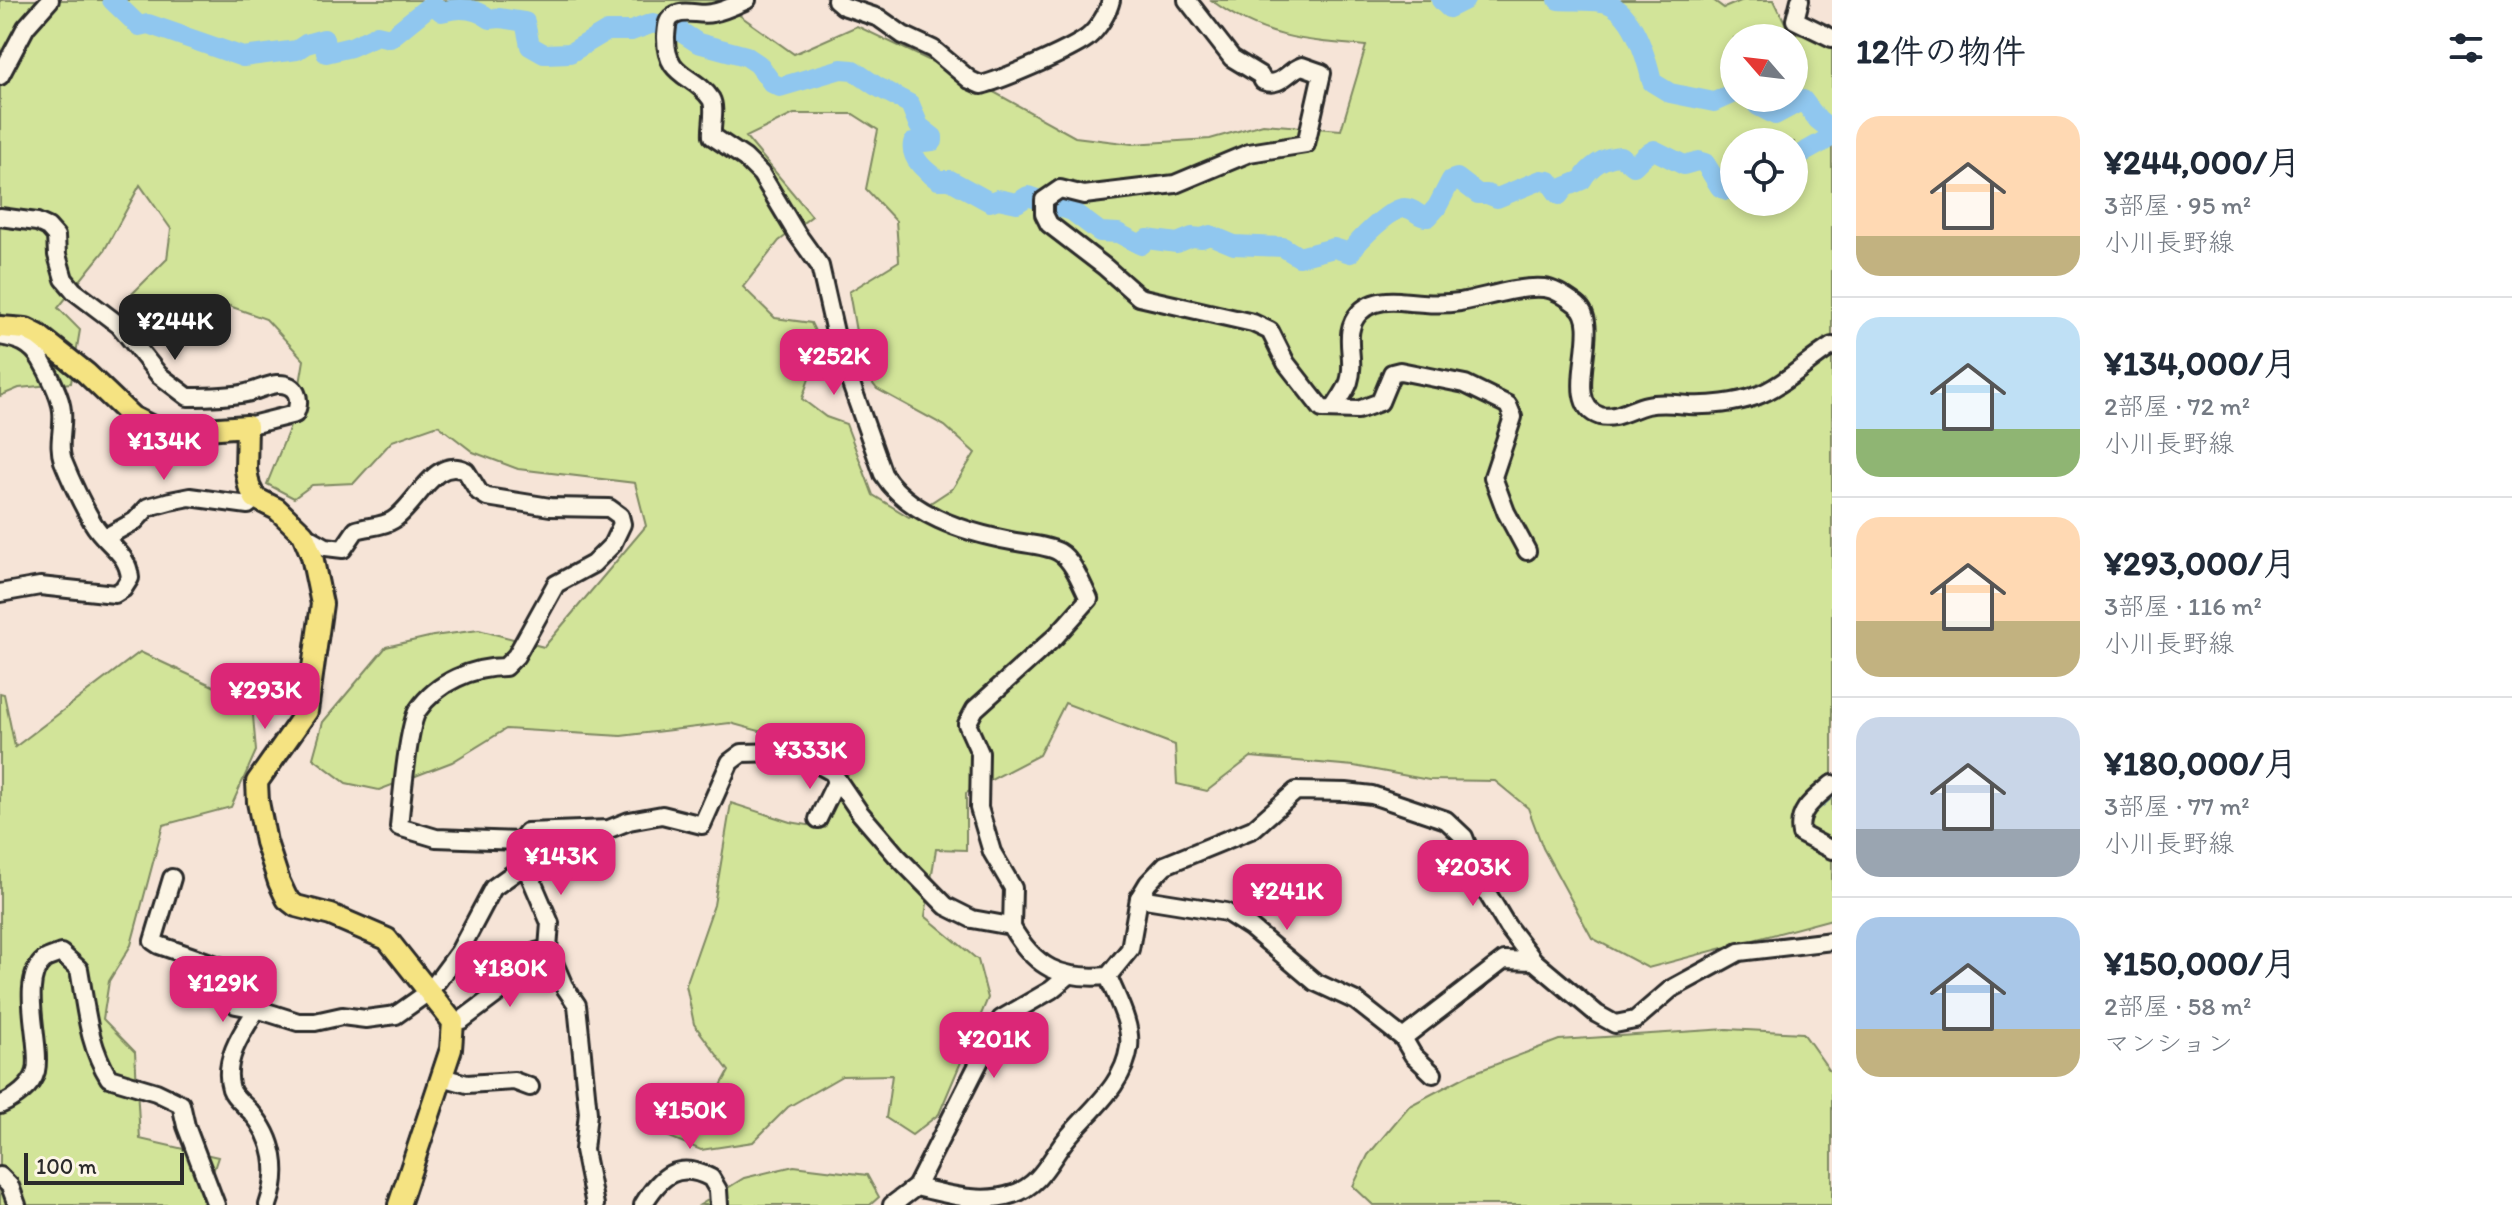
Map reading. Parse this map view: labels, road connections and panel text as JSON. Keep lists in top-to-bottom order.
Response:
{
  "scale_bar": "100 m",
  "north": "top left",
  "page": {
    "heading": "12件の物件",
    "list": [
      {
        "name": "¥244,000/月",
        "note": "3部屋 · 95 m² · 小川長野線"
      },
      {
        "name": "¥134,000/月",
        "note": "2部屋 · 72 m² · 小川長野線"
      },
      {
        "name": "¥293,000/月",
        "note": "3部屋 · 116 m² · 小川長野線"
      },
      {
        "name": "¥180,000/月",
        "note": "3部屋 · 77 m² · 小川長野線"
      },
      {
        "name": "¥150,000/月",
        "note": "2部屋 · 58 m² · マンション"
      }
    ],
    "price": [
      "¥244K",
      "¥252K",
      "¥134K",
      "¥293K",
      "¥333K",
      "¥143K",
      "¥203K",
      "¥241K",
      "¥180K",
      "¥129K",
      "¥201K",
      "¥150K"
    ],
    "scale": "100 m"
  }
}
